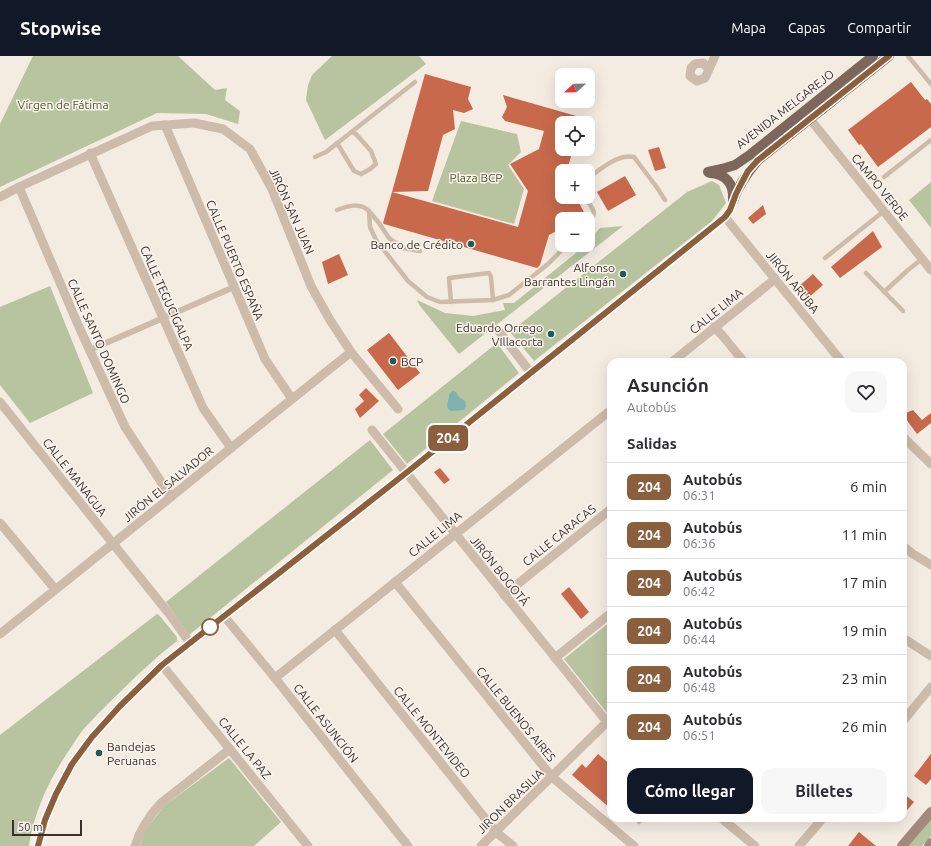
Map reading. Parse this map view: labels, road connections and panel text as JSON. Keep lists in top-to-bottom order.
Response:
{
  "streets": {
    "main road": ["AVENIDA MELGAREJO"],
    "street": [
      "CAMPO VERDE",
      "JIRÓN SAN JUAN",
      "CALLE PUERTO ESPAÑA",
      "JIRÓN ARUBA",
      "CALLE TEGUCIGALPA",
      "CALLE LIMA",
      "CALLE SANTO DOMINGO",
      "CALLE MANAGUA",
      "JIRÓN EL SALVADOR",
      "CALLE CARACAS",
      "JIRÓN BOGOTÁ",
      "CALLE BUENOS AIRES",
      "CALLE ASUNCIÓN",
      "CALLE MONTEVIDEO",
      "CALLE LA PAZ",
      "JIRON BRASILIA"
    ]
  },
  "crossings": [
    ["AVENIDA MELGAREJO", "CAMPO VERDE"],
    ["JIRÓN SAN JUAN", "CALLE PUERTO ESPAÑA"],
    ["JIRÓN SAN JUAN", "CALLE TEGUCIGALPA"],
    ["JIRÓN SAN JUAN", "CALLE SANTO DOMINGO"],
    ["JIRÓN SAN JUAN", "JIRÓN EL SALVADOR"],
    ["CALLE PUERTO ESPAÑA", "JIRÓN EL SALVADOR"],
    ["JIRÓN ARUBA", "CALLE LIMA"],
    ["CALLE TEGUCIGALPA", "JIRÓN EL SALVADOR"],
    ["CALLE LIMA", "JIRÓN BOGOTÁ"],
    ["CALLE LIMA", "CALLE BUENOS AIRES"],
    ["CALLE LIMA", "CALLE ASUNCIÓN"],
    ["CALLE LIMA", "CALLE MONTEVIDEO"],
    ["CALLE SANTO DOMINGO", "JIRÓN EL SALVADOR"],
    ["CALLE MANAGUA", "JIRÓN EL SALVADOR"],
    ["CALLE CARACAS", "JIRÓN BOGOTÁ"],
    ["CALLE BUENOS AIRES", "JIRON BRASILIA"],
    ["CALLE MONTEVIDEO", "JIRON BRASILIA"]
  ],
  "parks": ["Vírgen de Fátima", "Plaza BCP"],
  "places": [
    "Banco de Crédito",
    "Alfonso Barrantes Lingán",
    "Eduardo Orrego VIllacorta",
    "BCP",
    "Bandejas Peruanas"
  ],
  "lines": ["bus line 204"],
  "scale_bar": "50 m",
  "north": "left",
  "page": {
    "header": "Stopwise",
    "nav": ["Mapa", "Capas", "Compartir"],
    "on_map": "204",
    "map_buttons": ["+", "−"],
    "heading": [
      ["Asunción", "Autobús"],
      "Salidas"
    ],
    "list": [
      {
        "mark": "204",
        "name": "Autobús",
        "note": "06:31",
        "value": "6 min"
      },
      {
        "mark": "204",
        "name": "Autobús",
        "note": "06:36",
        "value": "11 min"
      },
      {
        "mark": "204",
        "name": "Autobús",
        "note": "06:42",
        "value": "17 min"
      },
      {
        "mark": "204",
        "name": "Autobús",
        "note": "06:44",
        "value": "19 min"
      },
      {
        "mark": "204",
        "name": "Autobús",
        "note": "06:48",
        "value": "23 min"
      },
      {
        "mark": "204",
        "name": "Autobús",
        "note": "06:51",
        "value": "26 min"
      }
    ],
    "buttons": ["Cómo llegar", "Billetes"],
    "scale": "50 m"
  }
}
